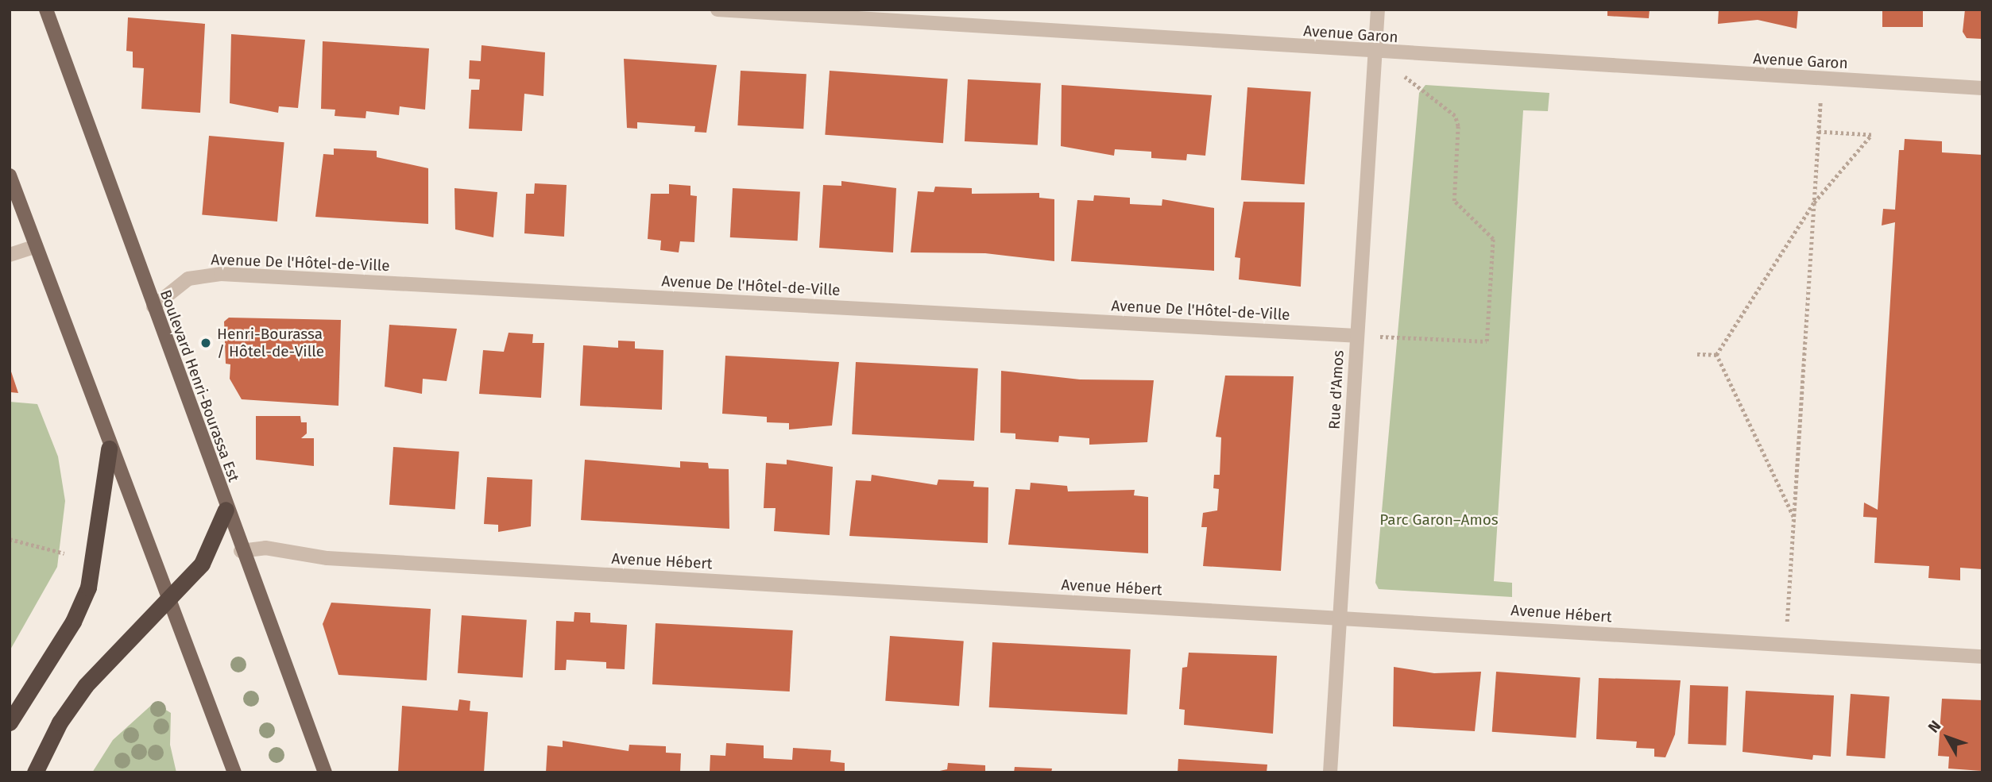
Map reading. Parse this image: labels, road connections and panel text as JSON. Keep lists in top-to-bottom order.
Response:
{
  "streets": {
    "main road": ["Boulevard Henri-Bourassa Est"],
    "street": [
      "Avenue Garon",
      "Avenue De l'Hôtel-de-Ville",
      "Rue d'Amos",
      "Avenue Hébert"
    ]
  },
  "crossings": [
    ["Avenue Garon", "Rue d'Amos"],
    ["Avenue De l'Hôtel-de-Ville", "Boulevard Henri-Bourassa Est"],
    ["Avenue De l'Hôtel-de-Ville", "Rue d'Amos"],
    ["Boulevard Henri-Bourassa Est", "Avenue Hébert"],
    ["Rue d'Amos", "Avenue Hébert"]
  ],
  "parks": ["Parc Garon–Amos"],
  "places": ["Henri-Bourassa / Hôtel-de-Ville"],
  "north": "top left"
}
